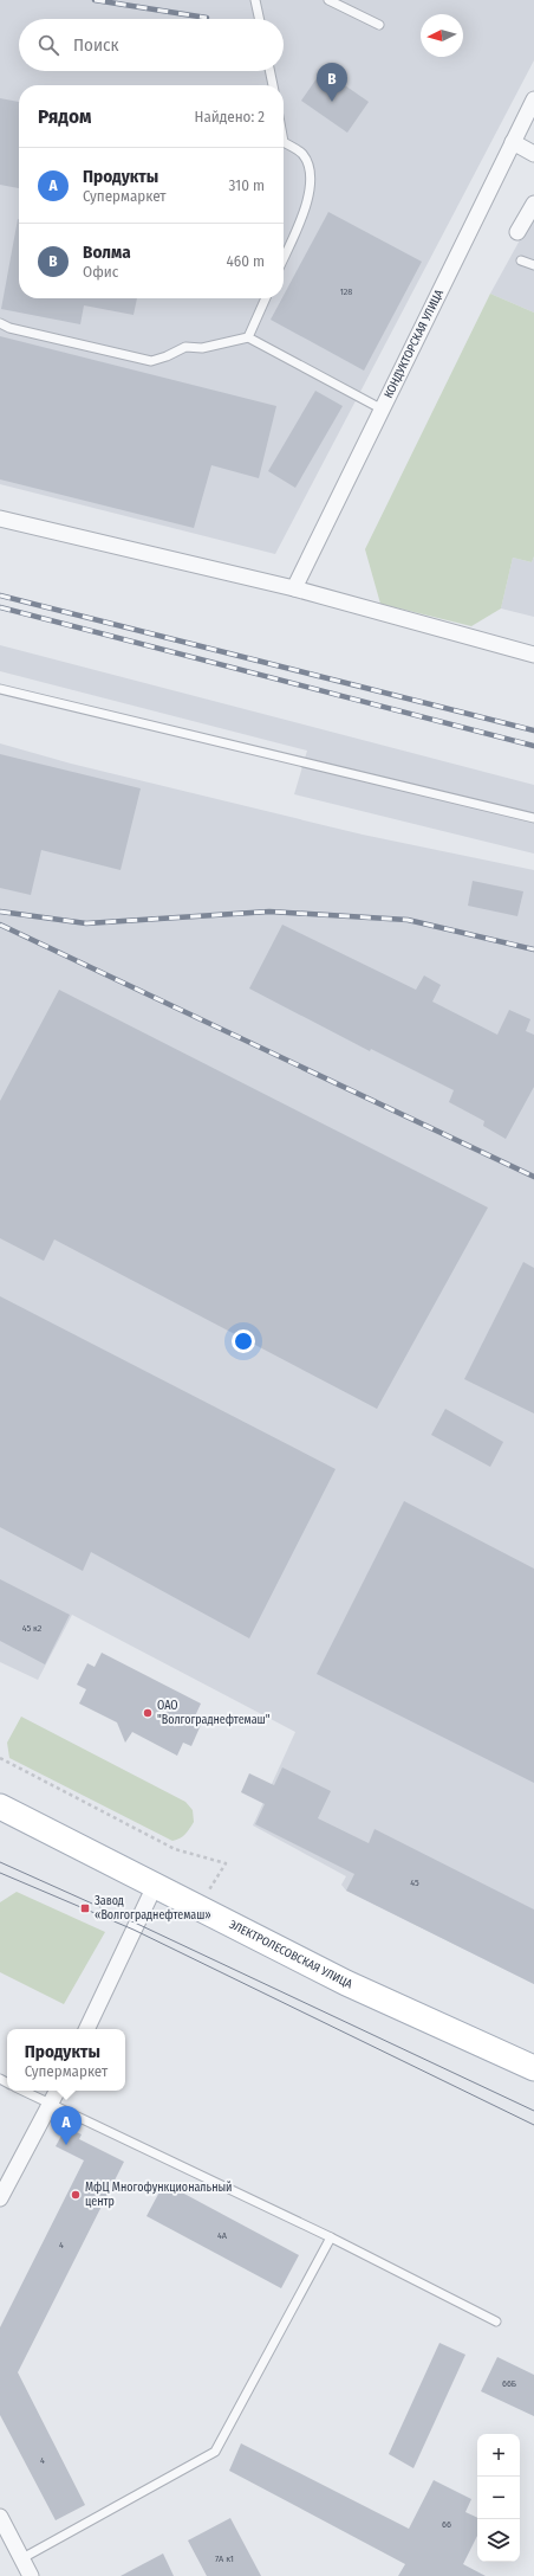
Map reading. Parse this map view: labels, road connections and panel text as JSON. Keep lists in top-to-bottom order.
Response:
{
  "streets": {
    "main road": ["ЭЛЕКТРОЛЕСОВСКАЯ УЛИЦА"],
    "street": ["КОНДУКТОРСКАЯ УЛИЦА"]
  },
  "places": {
    "other": ["ОАО \"Волгограднефтемаш\"", "МфЦ Многофункциональный центр"],
    "transit": ["Завод «Волгограднефтемаш»"]
  },
  "house_numbers": [
    "128",
    "45 к2",
    "45",
    "4А",
    "4",
    "66Б",
    "4",
    "66",
    "7А к1"
  ],
  "north": "left",
  "page": {
    "search": "Поиск",
    "pins": ["B", "A"],
    "heading": ["Рядом", "Найдено: 2"],
    "list": [
      {
        "mark": "A",
        "name": "Продукты",
        "note": "Супермаркет",
        "value": "310 m"
      },
      {
        "mark": "B",
        "name": "Волма",
        "note": "Офис",
        "value": "460 m"
      }
    ],
    "popup": ["Продукты", "Супермаркет"],
    "map_buttons": ["+", "−"]
  }
}
